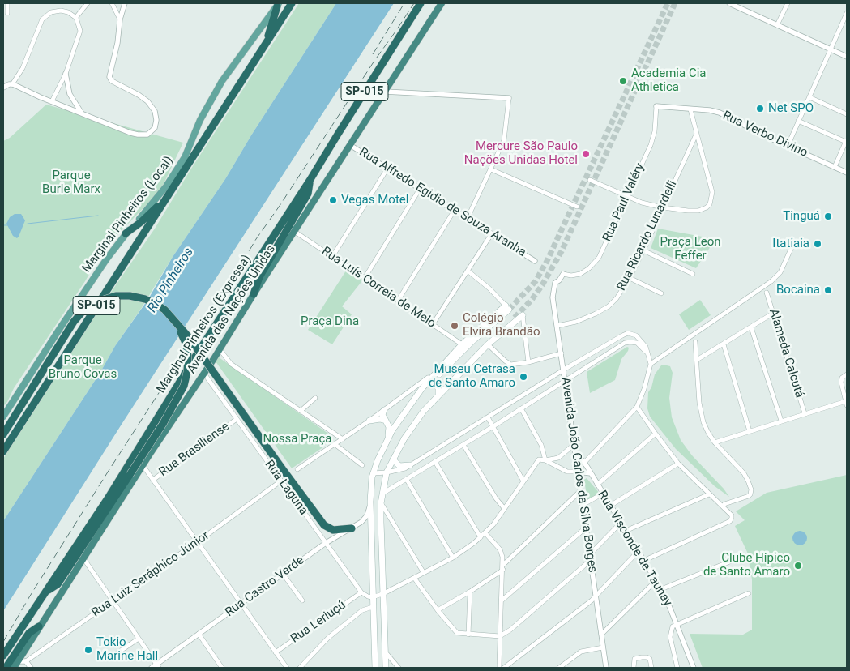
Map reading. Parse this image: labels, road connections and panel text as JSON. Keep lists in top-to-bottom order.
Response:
{
  "streets": {
    "highway": ["SP-015", "Avenida das Nações Unidas", "Marginal Pinheiros (Expressa)"],
    "main road": ["Marginal Pinheiros (Local)"],
    "street": [
      "Rua Verbo Divino",
      "Rua Alfredo Egidio de Souza Aranha",
      "Rua Paul Valéry",
      "Rua Ricardo Lunardelli",
      "Rua Luís Correia de Melo",
      "Alameda Calcutá",
      "Rua Brasiliense",
      "Avenida João Carlos da Silva Borges",
      "Rua Laguna",
      "Rua Visconde de Taunay",
      "Rua Luiz Seráphico Júnior",
      "Rua Castro Verde",
      "Rua Leriuçú"
    ]
  },
  "crossings": [
    ["Rua Verbo Divino", "Rua Paul Valéry"],
    ["Rua Alfredo Egidio de Souza Aranha", "Avenida das Nações Unidas"],
    ["Rua Paul Valéry", "Avenida João Carlos da Silva Borges"],
    ["Rua Ricardo Lunardelli", "Avenida João Carlos da Silva Borges"],
    ["Rua Luís Correia de Melo", "Avenida das Nações Unidas"],
    ["Avenida das Nações Unidas", "Rua Laguna"],
    ["Rua Brasiliense", "Rua Laguna"],
    ["Avenida João Carlos da Silva Borges", "Rua Visconde de Taunay"],
    ["Rua Laguna", "Rua Luiz Seráphico Júnior"],
    ["Rua Laguna", "Rua Castro Verde"],
    ["Rua Laguna", "Rua Leriuçú"]
  ],
  "water": ["Rio Pinheiros"],
  "parks": [
    "Parque Burle Marx",
    "Praça Leon Feffer",
    "Praça Dina",
    "Parque Bruno Covas",
    "Nossa Praça"
  ],
  "places": [
    "Academia Cia Athletica",
    "Net SPO",
    "Mercure São Paulo Nações Unidas Hotel",
    "Vegas Motel",
    "Tinguá",
    "Itatiaia",
    "Bocaina",
    "Colégio Elvira Brandão",
    "Museu Cetrasa de Santo Amaro",
    "Clube Hípico de Santo Amaro",
    "Tokio Marine Hall"
  ]
}
